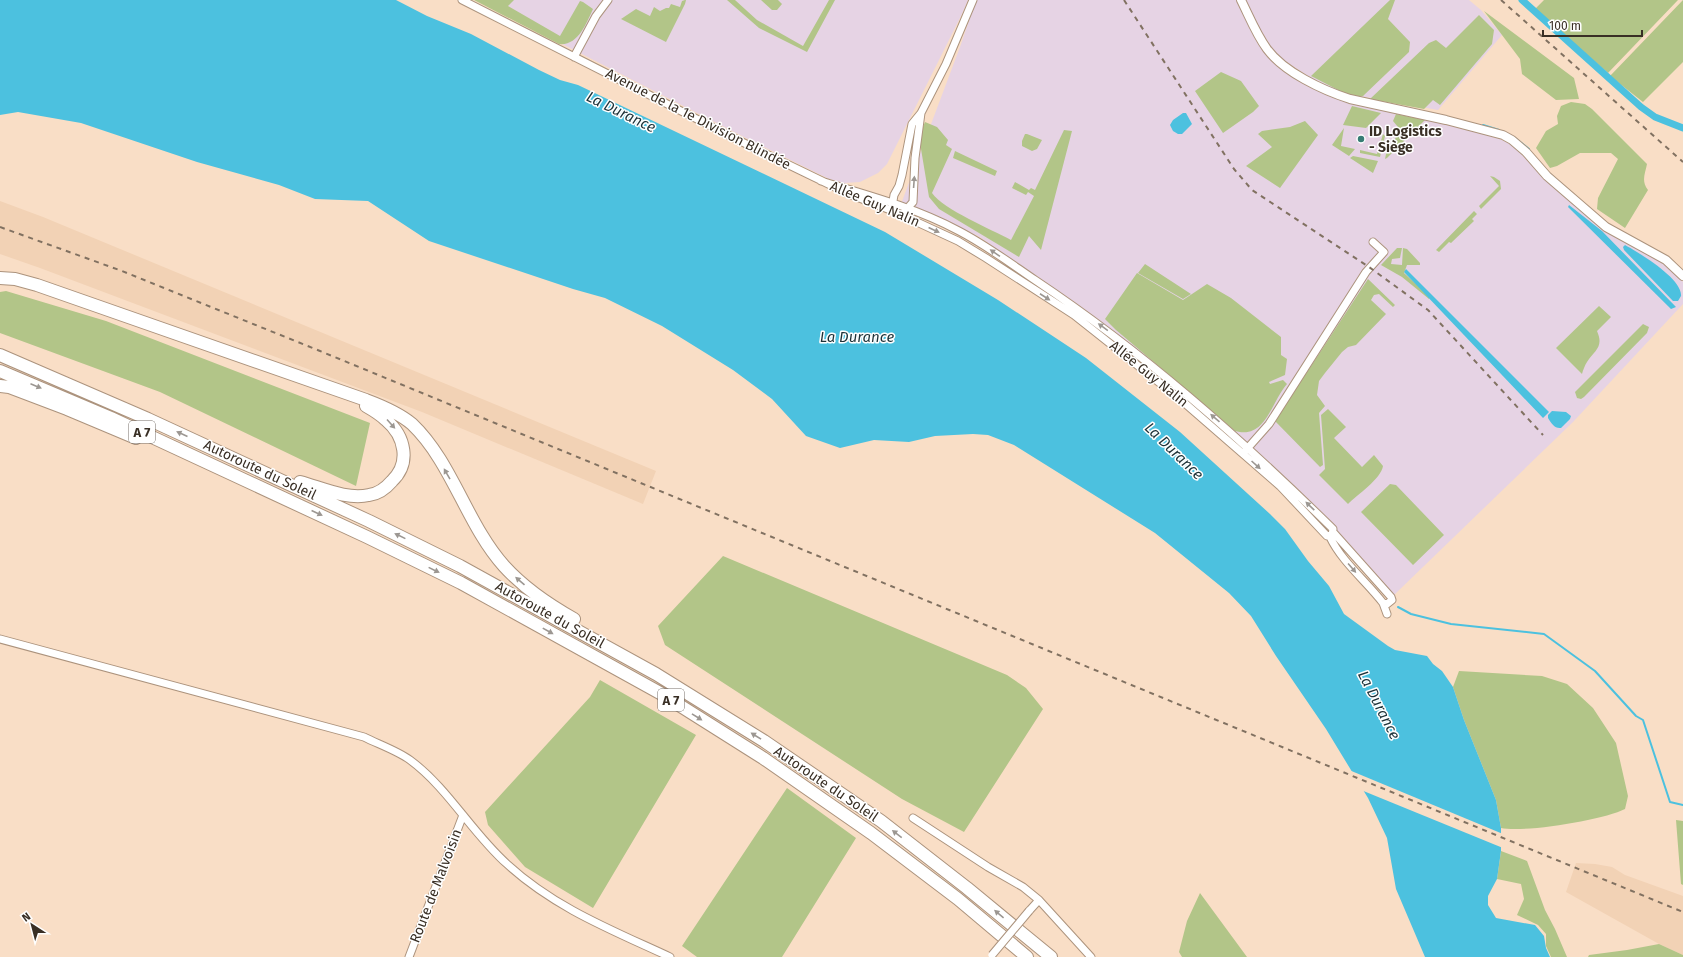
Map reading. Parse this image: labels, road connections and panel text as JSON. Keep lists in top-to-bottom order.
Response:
{
  "streets": {
    "highway": ["A 7", "Autoroute du Soleil"],
    "street": ["Avenue de la 1e Division Blindée", "Allée Guy Nalin", "Route de Malvoisin"]
  },
  "crossings": [
    ["Avenue de la 1e Division Blindée", "Allée Guy Nalin"]
  ],
  "water": ["La Durance"],
  "places": ["ID Logistics - Siège"],
  "scale_bar": "100 m",
  "north": "top left"
}
